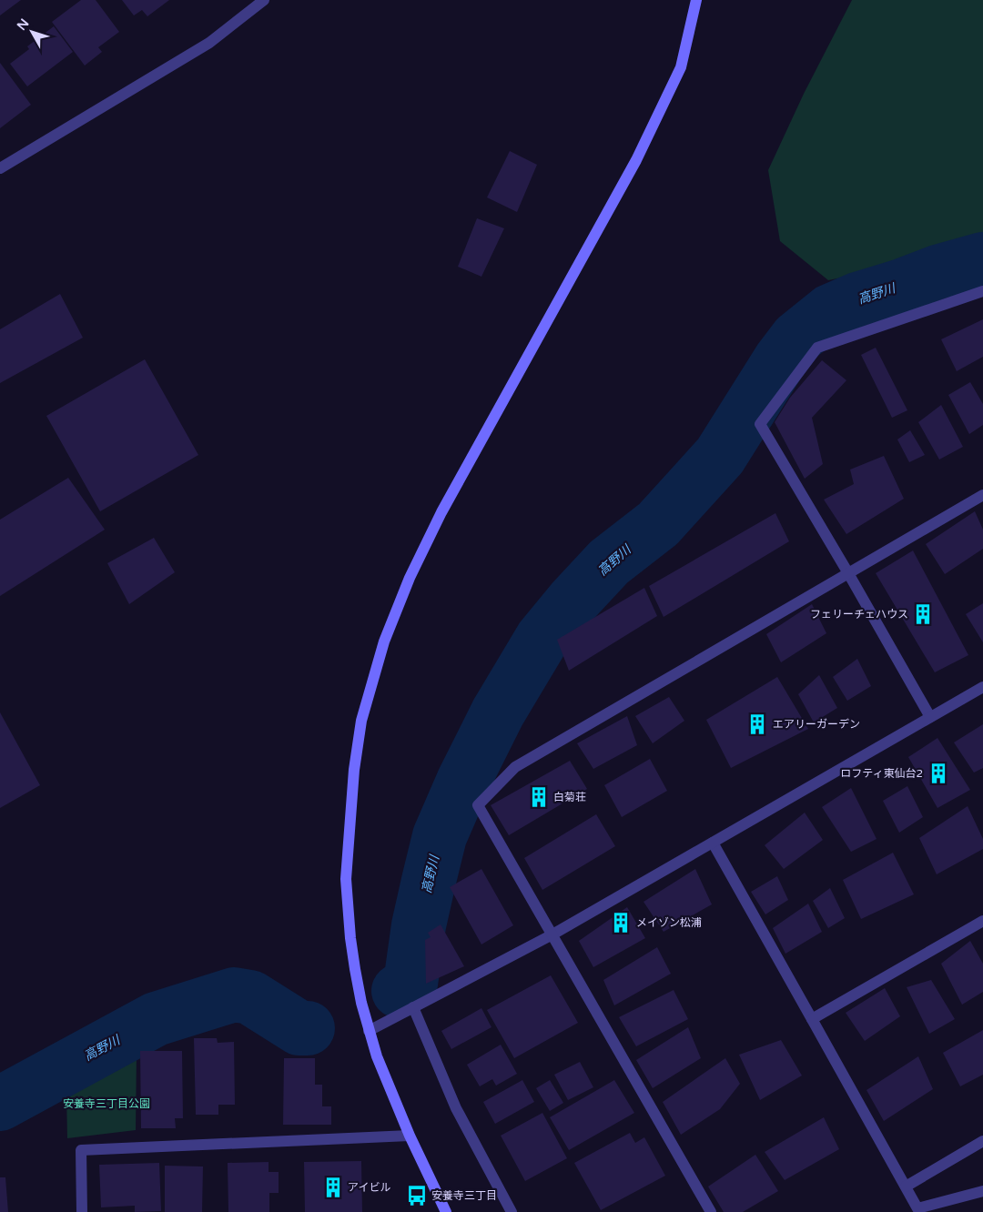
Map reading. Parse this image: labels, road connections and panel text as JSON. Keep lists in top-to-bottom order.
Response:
{
  "water": ["高野川"],
  "parks": ["安養寺三丁目公園"],
  "places": {
    "building": [
      "フェリーチェハウス",
      "エアリーガーデン",
      "ロフティ東仙台2",
      "白菊荘",
      "メイゾン松浦",
      "アイビル"
    ],
    "bus stop": ["安養寺三丁目"]
  },
  "north": "top left"
}
